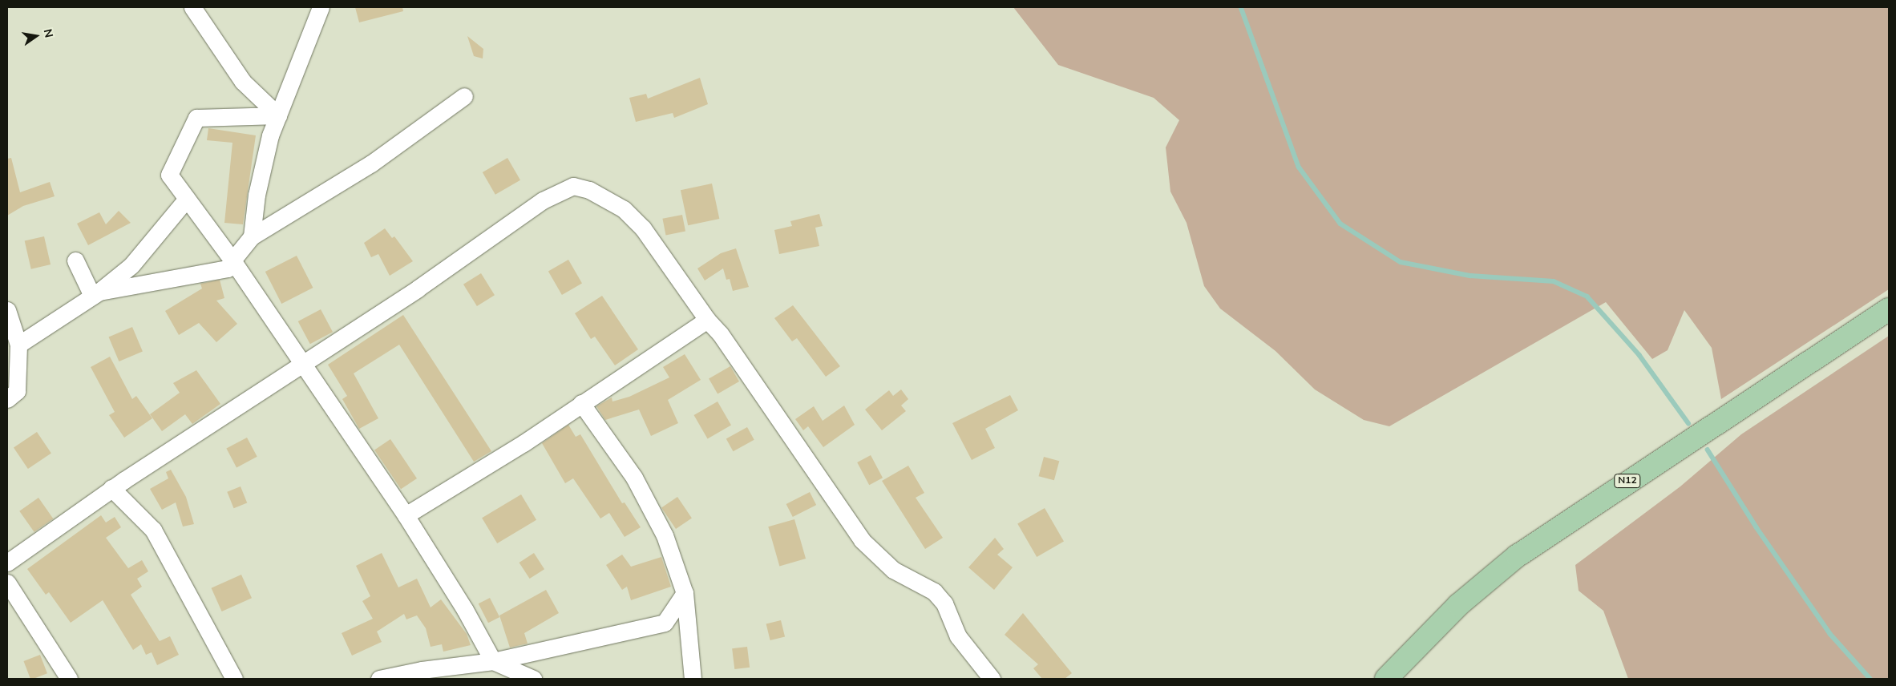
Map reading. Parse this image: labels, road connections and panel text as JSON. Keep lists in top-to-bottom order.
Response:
{
  "streets": {
    "main road": ["N12"]
  },
  "north": "right"
}
